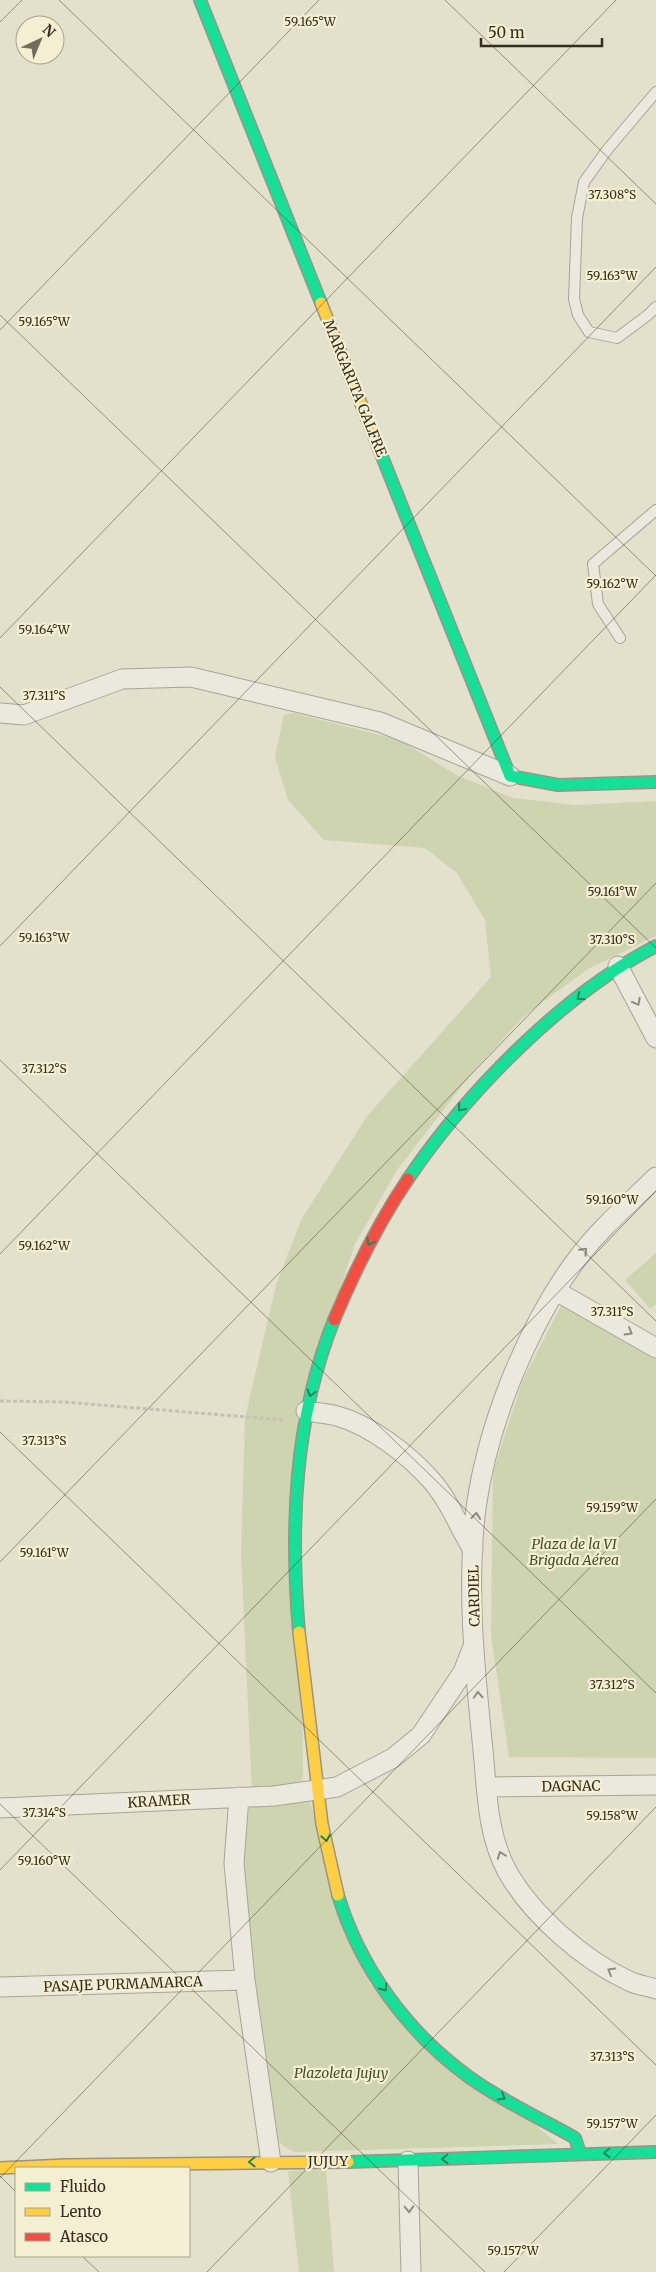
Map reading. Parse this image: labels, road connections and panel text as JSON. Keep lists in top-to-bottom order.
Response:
{
  "streets": {
    "street": [
      "MARGARITA GALFRE",
      "CARDIEL",
      "DAGNAC",
      "KRAMER",
      "PASAJE PURMAMARCA",
      "JUJUY"
    ]
  },
  "crossings": [
    ["CARDIEL", "DAGNAC"],
    ["CARDIEL", "KRAMER"]
  ],
  "one_way": ["CARDIEL", "JUJUY"],
  "parks": ["Plaza de la VI Brigada Aérea", "Plazoleta Jujuy"],
  "legend": ["Fluido", "Lento", "Atasco"],
  "scale_bar": "50 m",
  "north": "top right",
  "coordinates": [
    "59.165°W",
    "37.308°S",
    "59.163°W",
    "59.162°W",
    "59.164°W",
    "37.311°S",
    "59.161°W",
    "37.310°S",
    "37.312°S",
    "59.160°W",
    "37.313°S",
    "59.159°W",
    "37.314°S",
    "59.158°W",
    "59.157°W"
  ]
}
